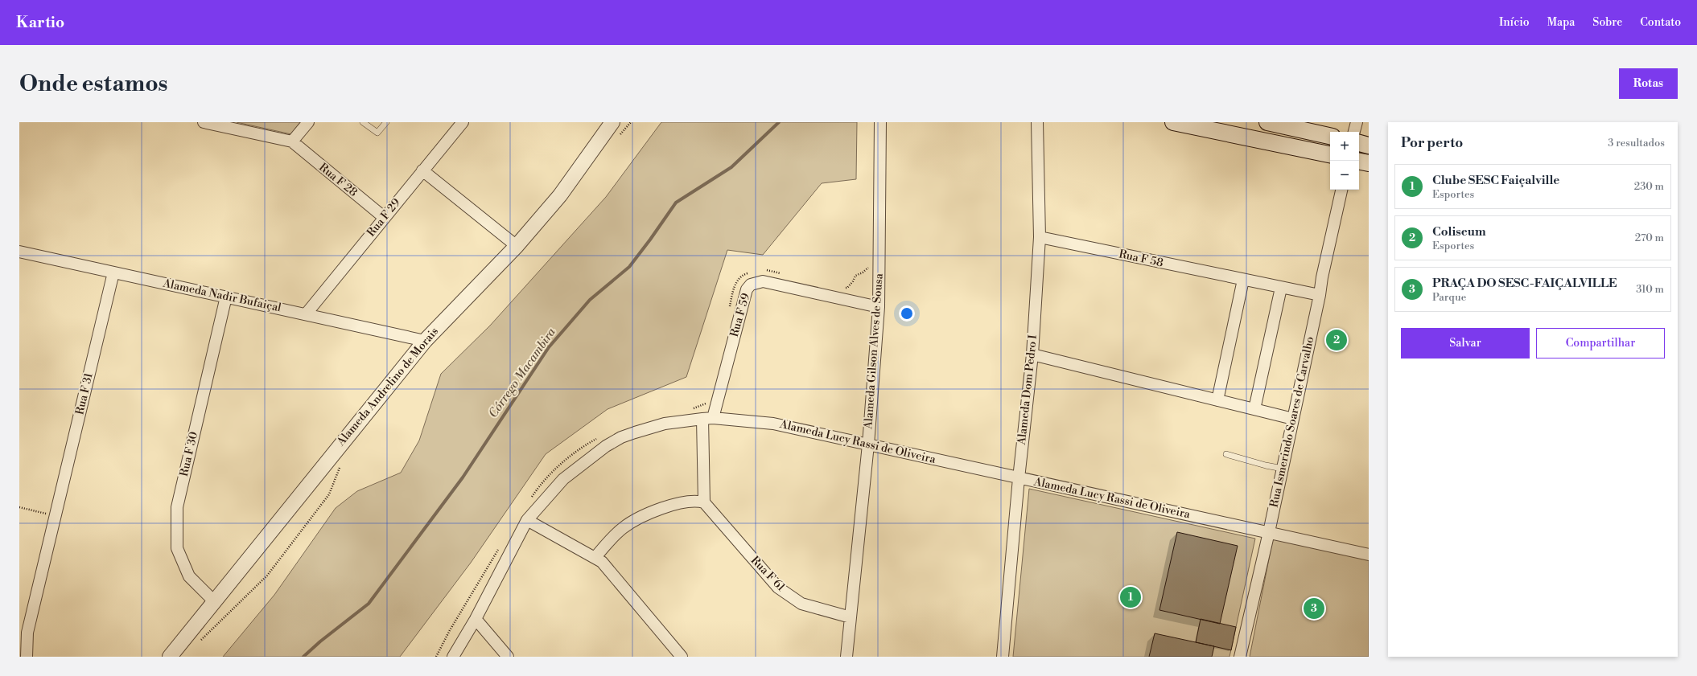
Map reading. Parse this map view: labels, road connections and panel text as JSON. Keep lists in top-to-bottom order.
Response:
{
  "streets": {
    "street": [
      "Rua F 28",
      "Rua F 29",
      "Rua F 58",
      "Alameda Nadir Bufaiçal",
      "Rua F 59",
      "Alameda Gilson Alves de Sousa",
      "Alameda Andrelino de Morais",
      "Alameda Dom Pedro I",
      "Rua F 31",
      "Rua Ismerindo Soares de Carvalho",
      "Alameda Lucy Rassi de Oliveira",
      "Rua F 30",
      "Rua F 61"
    ]
  },
  "crossings": [
    ["Rua F 28", "Rua F 29"],
    ["Rua F 29", "Alameda Nadir Bufaiçal"],
    ["Rua F 58", "Alameda Dom Pedro I"],
    ["Rua F 58", "Rua Ismerindo Soares de Carvalho"],
    ["Alameda Nadir Bufaiçal", "Alameda Andrelino de Morais"],
    ["Alameda Nadir Bufaiçal", "Rua F 31"],
    ["Alameda Nadir Bufaiçal", "Rua F 30"],
    ["Rua F 59", "Alameda Gilson Alves de Sousa"],
    ["Rua F 59", "Alameda Lucy Rassi de Oliveira"],
    ["Alameda Gilson Alves de Sousa", "Alameda Lucy Rassi de Oliveira"],
    ["Alameda Gilson Alves de Sousa", "Rua F 61"],
    ["Alameda Andrelino de Morais", "Rua F 30"],
    ["Alameda Dom Pedro I", "Alameda Lucy Rassi de Oliveira"],
    ["Rua Ismerindo Soares de Carvalho", "Alameda Lucy Rassi de Oliveira"]
  ],
  "water": ["Córrego Macambira"],
  "page": {
    "header": "Kartio",
    "nav": [
      "Início",
      "Mapa",
      "Sobre",
      "Contato"
    ],
    "buttons": [
      "Rotas",
      ["Salvar", "Compartilhar"]
    ],
    "title": "Onde estamos",
    "heading": ["Por perto", "3 resultados"],
    "map_buttons": ["+", "−"],
    "list": [
      {
        "mark": "1",
        "name": "Clube SESC Faiçalville",
        "note": "Esportes",
        "value": "230 m"
      },
      {
        "mark": "2",
        "name": "Coliseum",
        "note": "Esportes",
        "value": "270 m"
      },
      {
        "mark": "3",
        "name": "PRAÇA DO SESC-FAIÇALVILLE",
        "note": "Parque",
        "value": "310 m"
      }
    ],
    "pins": ["2", "1", "3"]
  }
}
